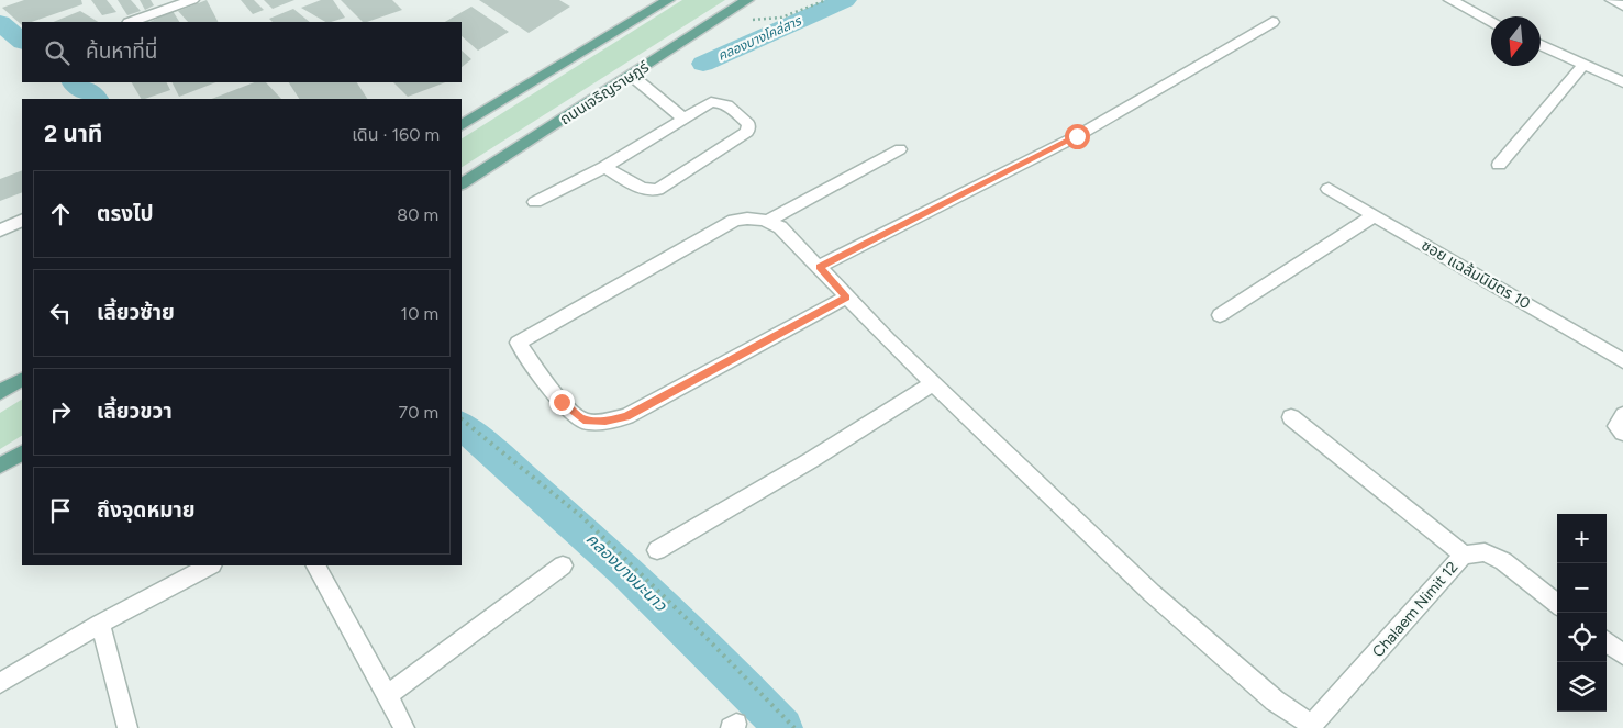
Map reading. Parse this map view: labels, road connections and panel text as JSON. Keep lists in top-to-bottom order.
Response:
{
  "streets": {
    "main road": ["ถนนเจริญราษฎร์"],
    "street": ["ซอย แฉล้มนิมิตร 10", "Chalaem Nimit 12"]
  },
  "water": ["คลองบางโคล่สาร", "คลองบางมะนาว"],
  "north": "bottom",
  "page": {
    "search": "ค้นหาที่นี่",
    "heading": ["2 นาที", "เดิน · 160 m"],
    "list": [
      ["ตรงไป", "80 m"],
      ["เลี้ยวซ้าย", "10 m"],
      ["เลี้ยวขวา", "70 m"],
      "ถึงจุดหมาย"
    ],
    "map_buttons": ["+", "−"]
  }
}
